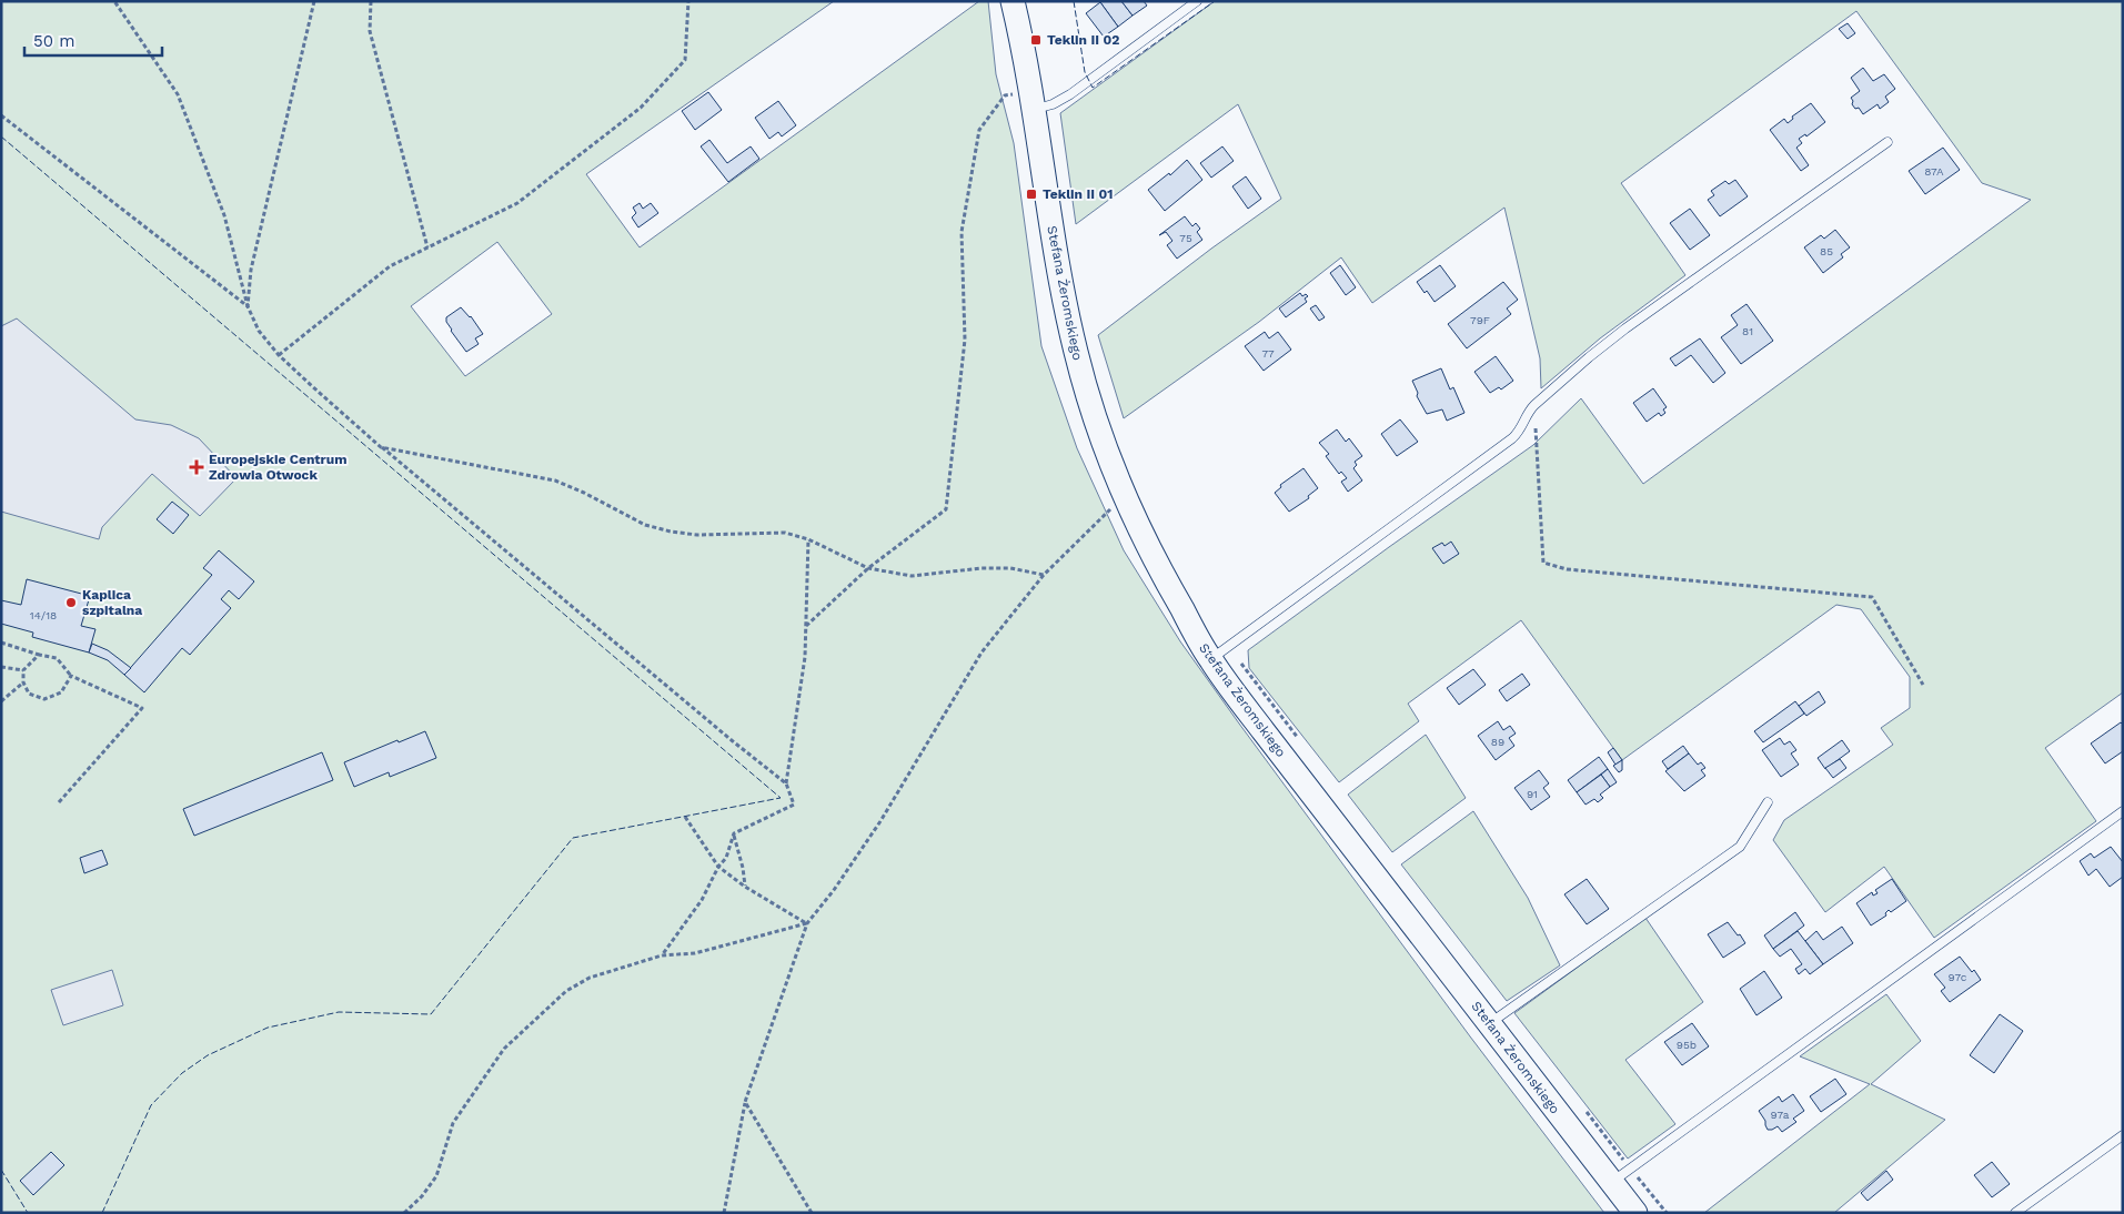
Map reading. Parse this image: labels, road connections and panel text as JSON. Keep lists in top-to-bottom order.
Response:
{
  "streets": {
    "main road": ["Stefana Żeromskiego"]
  },
  "places": {
    "transit": ["Teklin II 02", "Teklin II 01"],
    "health": ["Europejskie Centrum Zdrowia Otwock"],
    "other": ["Kaplica szpitalna"]
  },
  "house_numbers": [
    "87A",
    "75",
    "85",
    "79F",
    "81",
    "77",
    "14/18",
    "89",
    "91",
    "97c",
    "95b",
    "97a"
  ],
  "scale_bar": "50 m"
}
